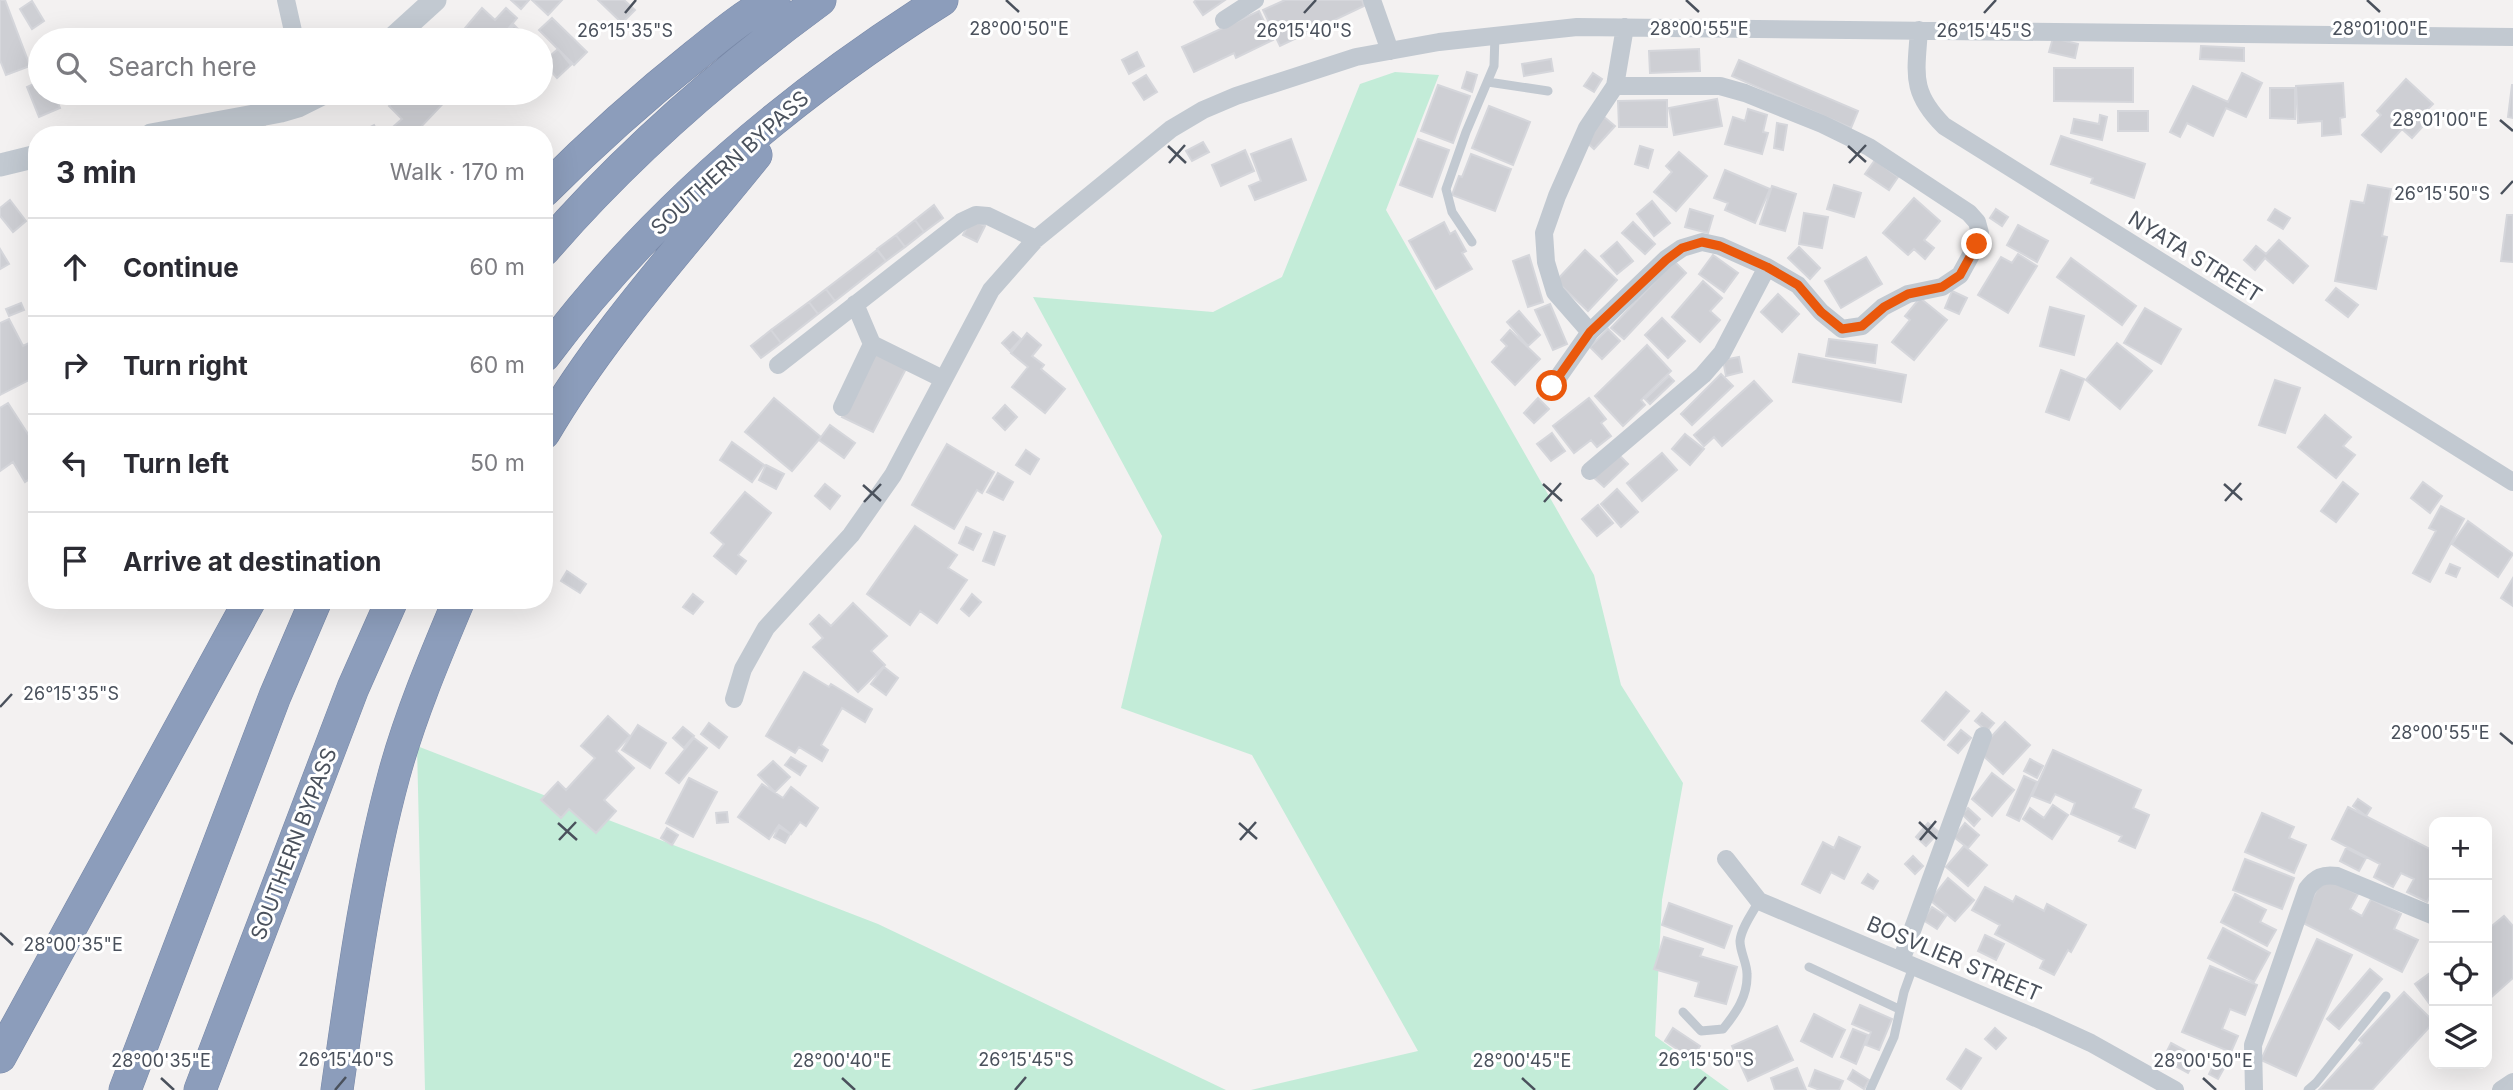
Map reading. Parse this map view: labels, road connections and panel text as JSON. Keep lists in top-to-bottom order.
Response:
{
  "streets": {
    "highway": ["SOUTHERN BYPASS"],
    "street": ["NYATA STREET", "BOSVLIER STREET"]
  },
  "page": {
    "search": "Search here",
    "heading": ["3 min", "Walk · 170 m"],
    "list": [
      ["Continue", "60 m"],
      ["Turn right", "60 m"],
      ["Turn left", "50 m"],
      "Arrive at destination"
    ],
    "map_buttons": ["+", "−"]
  },
  "coordinates": [
    "28°00'50\"E",
    "28°00'55\"E",
    "28°01'00\"E",
    "26°15'35\"S",
    "26°15'40\"S",
    "26°15'45\"S",
    "26°15'50\"S",
    "28°00'35\"E",
    "28°00'40\"E",
    "28°00'45\"E"
  ]
}
